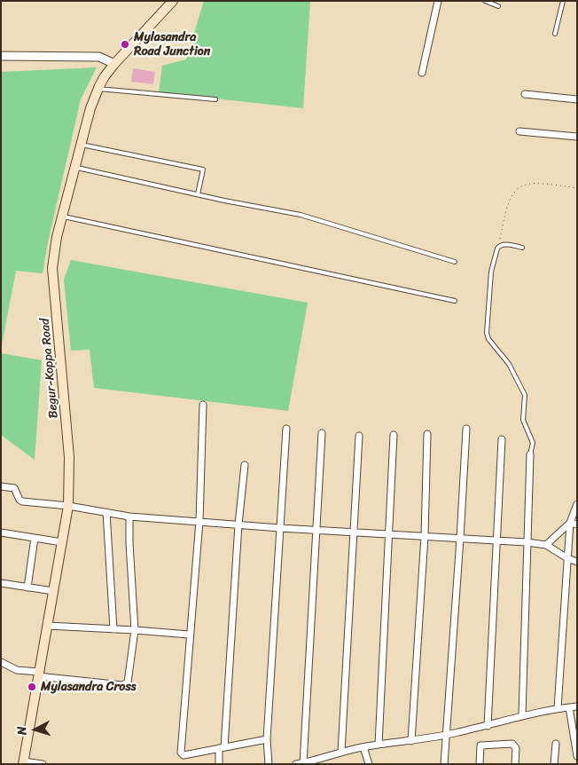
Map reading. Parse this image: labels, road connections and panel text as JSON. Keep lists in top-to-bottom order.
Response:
{
  "streets": {
    "main road": ["Begur-Koppa Road"]
  },
  "places": ["Mylasandra Road Junction", "Mylasandra Cross"],
  "north": "left"
}
